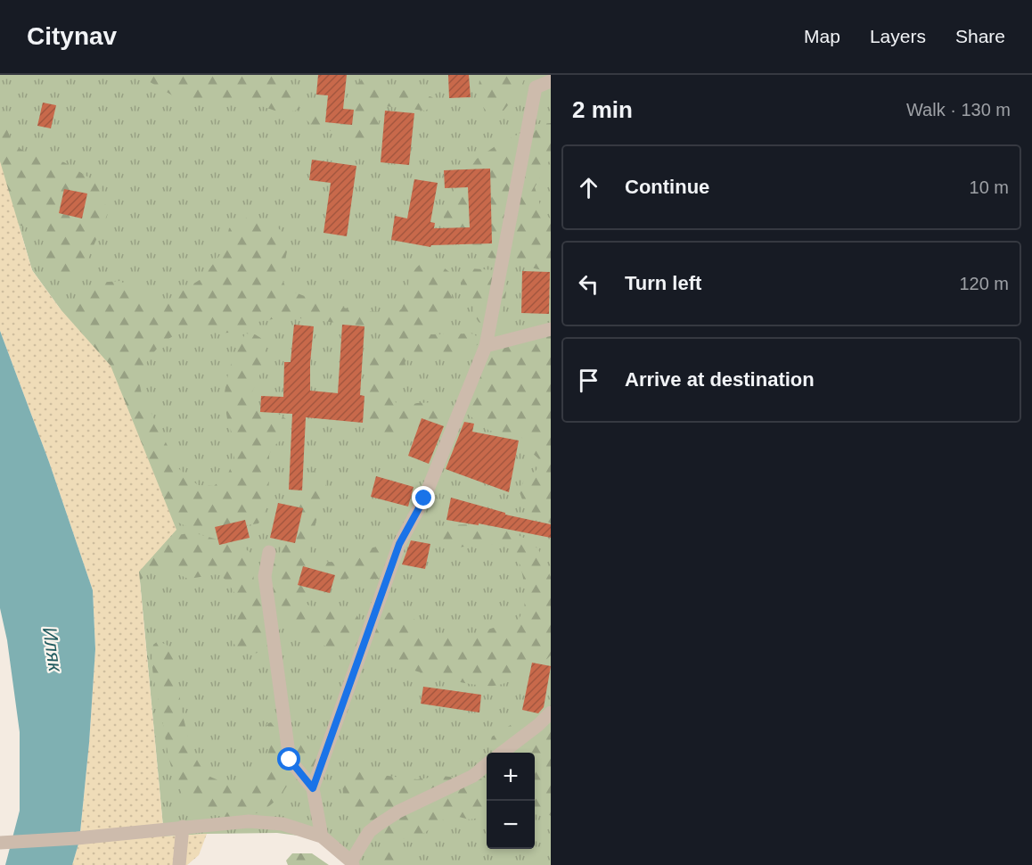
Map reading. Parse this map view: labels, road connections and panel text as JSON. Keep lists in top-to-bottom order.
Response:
{
  "water": ["Иляк"],
  "page": {
    "header": "Citynav",
    "nav": ["Map", "Layers", "Share"],
    "heading": ["2 min", "Walk · 130 m"],
    "list": [
      ["Continue", "10 m"],
      ["Turn left", "120 m"],
      "Arrive at destination"
    ],
    "map_buttons": ["+", "−"]
  }
}
